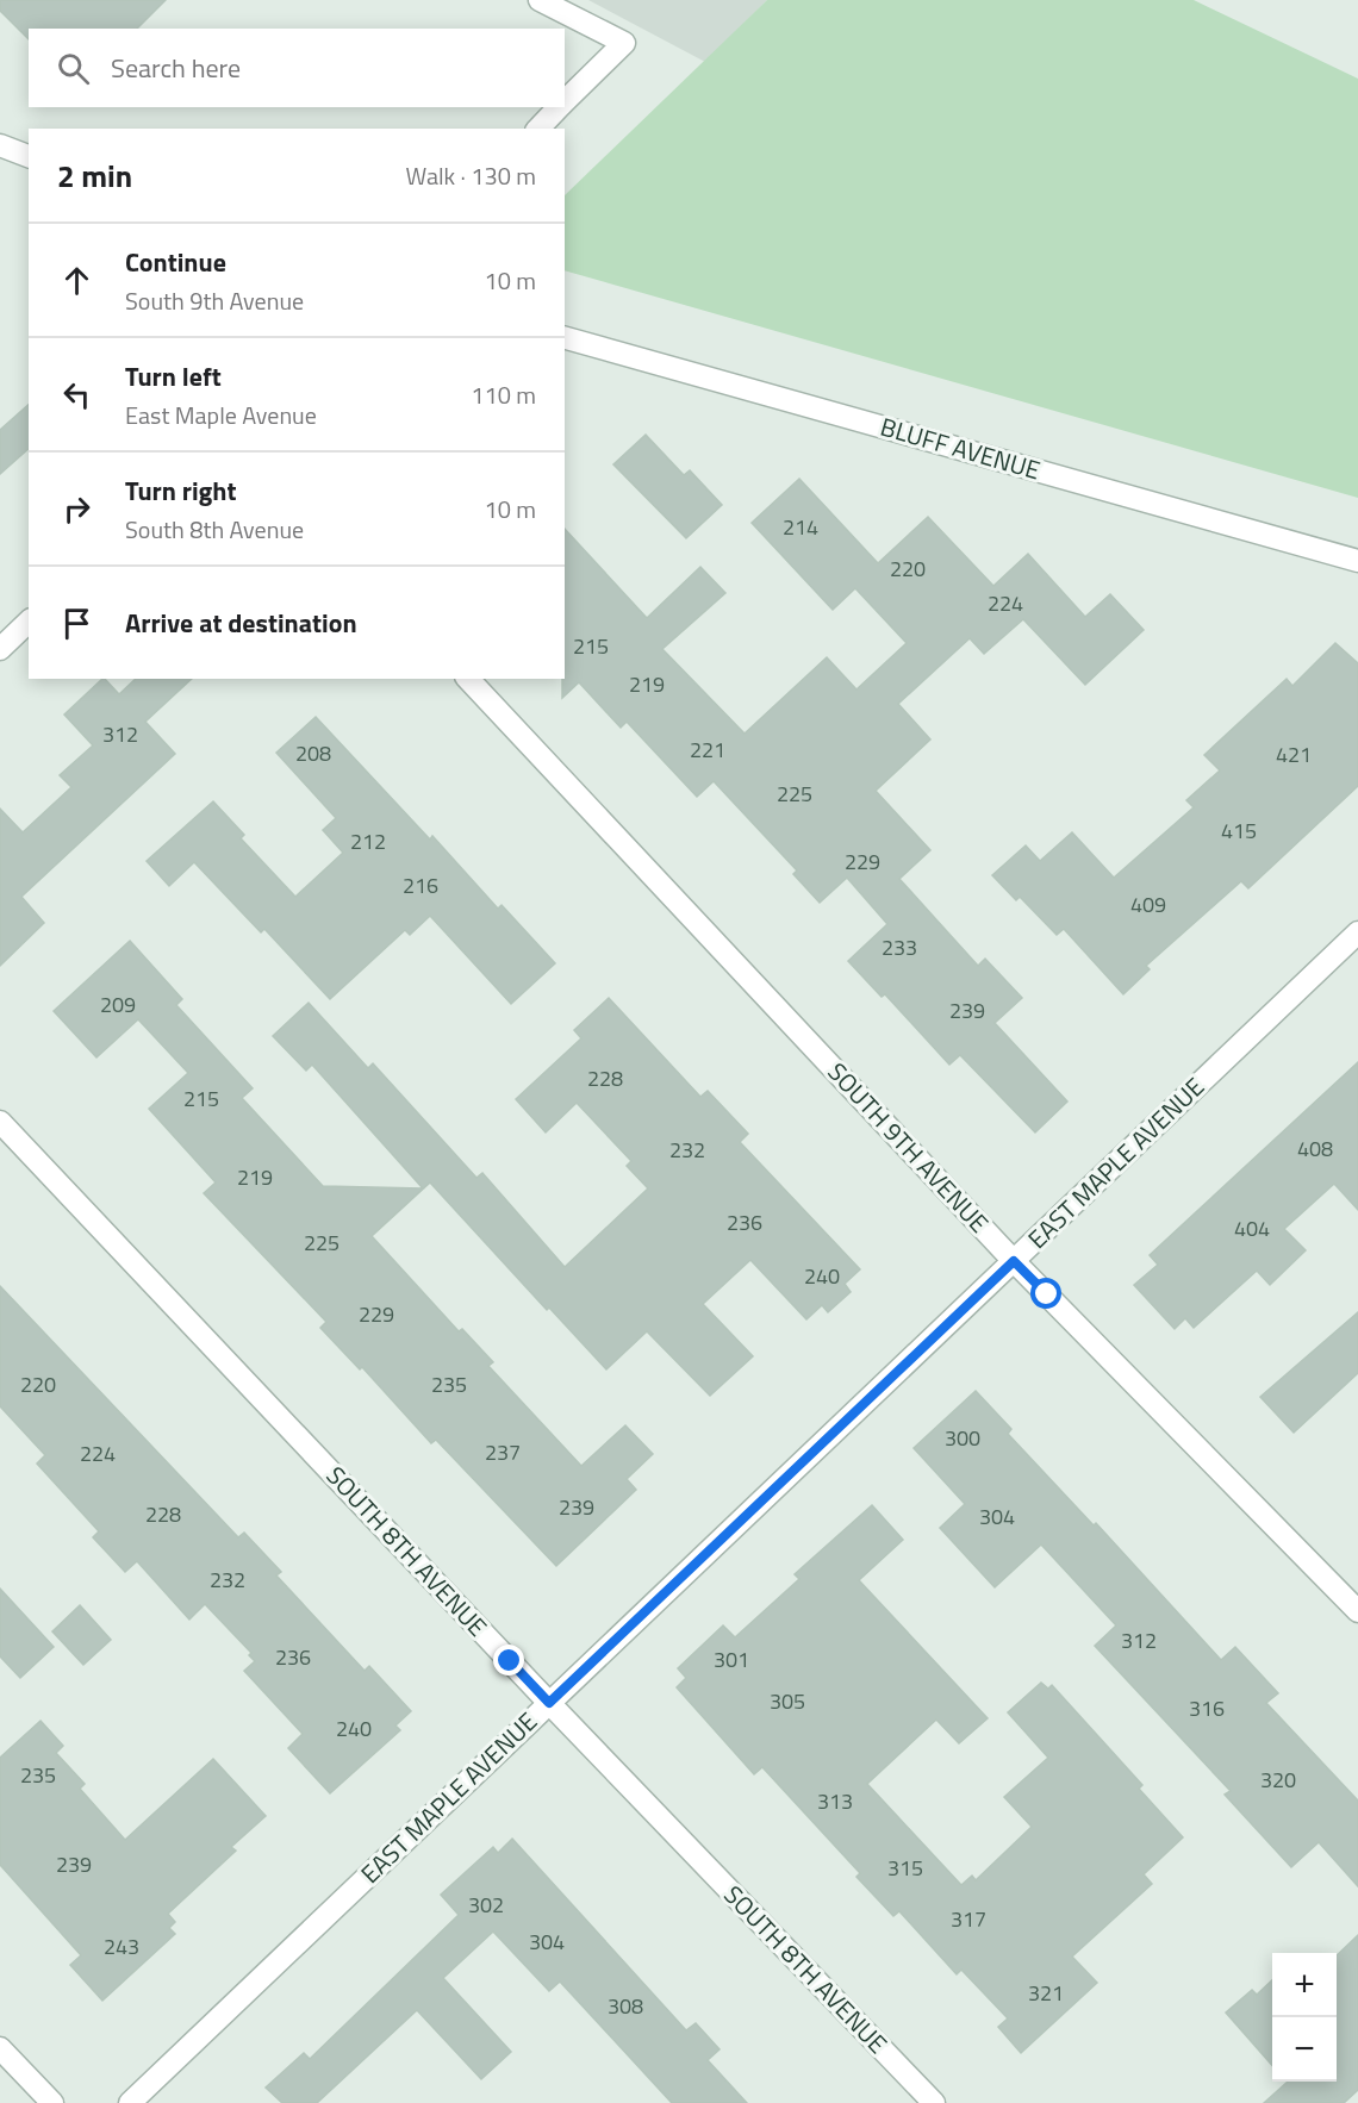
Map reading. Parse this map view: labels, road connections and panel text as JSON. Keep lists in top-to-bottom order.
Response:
{
  "streets": {
    "street": [
      "BLUFF AVENUE",
      "SOUTH 9TH AVENUE",
      "EAST MAPLE AVENUE",
      "SOUTH 8TH AVENUE"
    ]
  },
  "crossings": [
    ["SOUTH 9TH AVENUE", "EAST MAPLE AVENUE"],
    ["EAST MAPLE AVENUE", "SOUTH 8TH AVENUE"]
  ],
  "house_numbers": [
    "214",
    "220",
    "224",
    "215",
    "219",
    "312",
    "221",
    "208",
    "421",
    "225",
    "415",
    "212",
    "229",
    "216",
    "409",
    "233",
    "209",
    "239",
    "228",
    "215",
    "408",
    "232",
    "219",
    "236",
    "404",
    "225",
    "240",
    "229",
    "220",
    "235",
    "300",
    "237",
    "224",
    "239",
    "228",
    "304",
    "232",
    "312",
    "236",
    "301",
    "305",
    "316",
    "240",
    "235",
    "320",
    "313",
    "239",
    "315",
    "302",
    "317",
    "304",
    "243",
    "321",
    "308"
  ],
  "page": {
    "search": "Search here",
    "heading": ["2 min", "Walk · 130 m"],
    "list": [
      ["Continue", "South 9th Avenue", "10 m"],
      ["Turn left", "East Maple Avenue", "110 m"],
      ["Turn right", "South 8th Avenue", "10 m"],
      "Arrive at destination"
    ],
    "map_buttons": ["+", "−"]
  }
}
